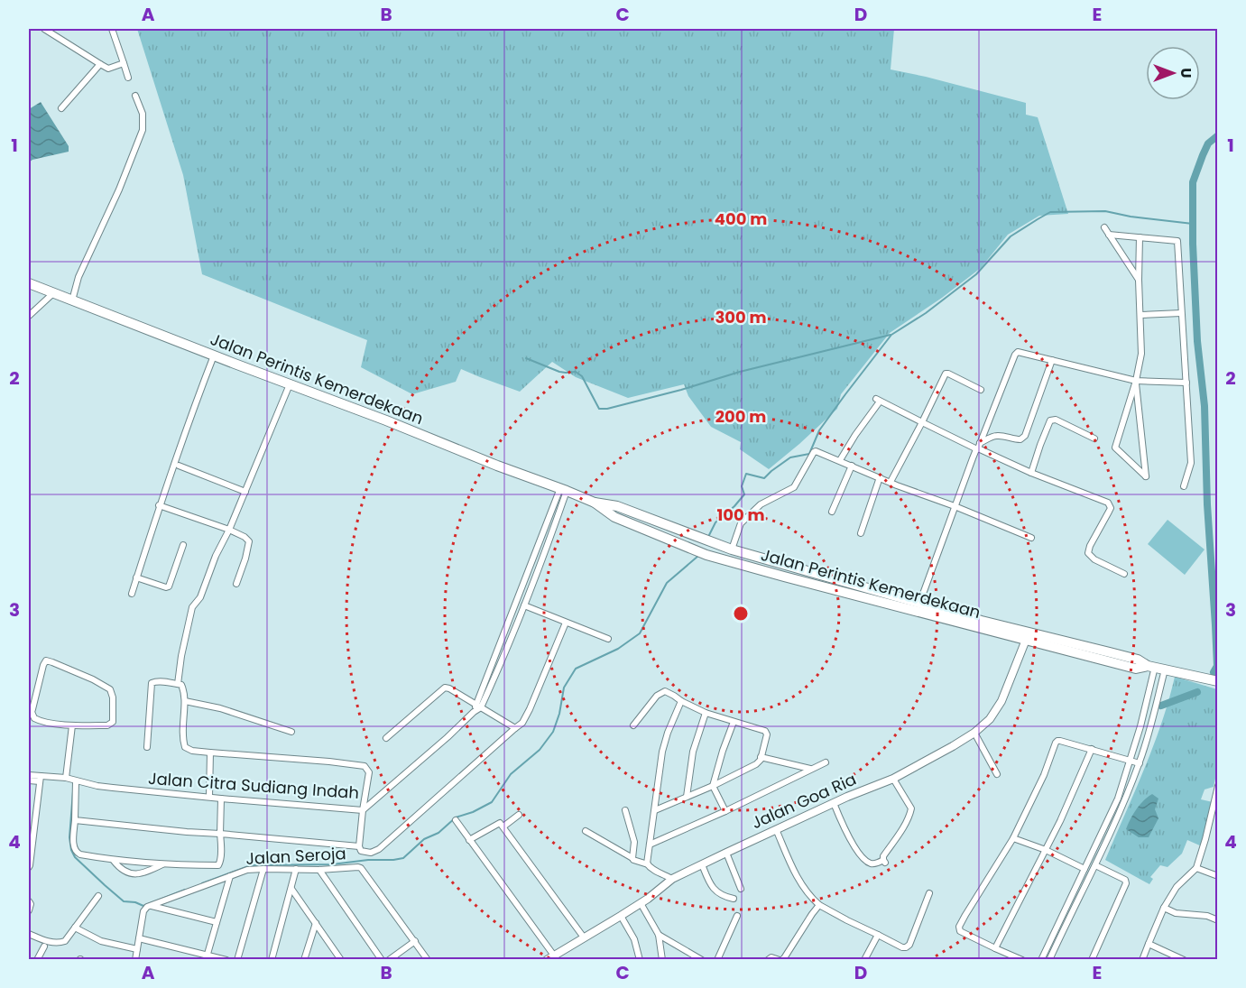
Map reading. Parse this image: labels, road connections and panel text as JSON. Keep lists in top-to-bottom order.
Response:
{
  "streets": {
    "highway": ["Jalan Perintis Kemerdekaan"],
    "main road": ["Jalan Goa Ria"],
    "street": ["Jalan Citra Sudiang Indah", "Jalan Seroja"]
  },
  "crossings": [
    ["Jalan Perintis Kemerdekaan", "Jalan Goa Ria"]
  ],
  "north": "right",
  "grid": {
    "columns": [
      "A",
      "B",
      "C",
      "D",
      "E"
    ],
    "rows": [
      "1",
      "2",
      "3",
      "4"
    ]
  },
  "rings": [
    "400 m",
    "300 m",
    "200 m",
    "100 m"
  ]
}
